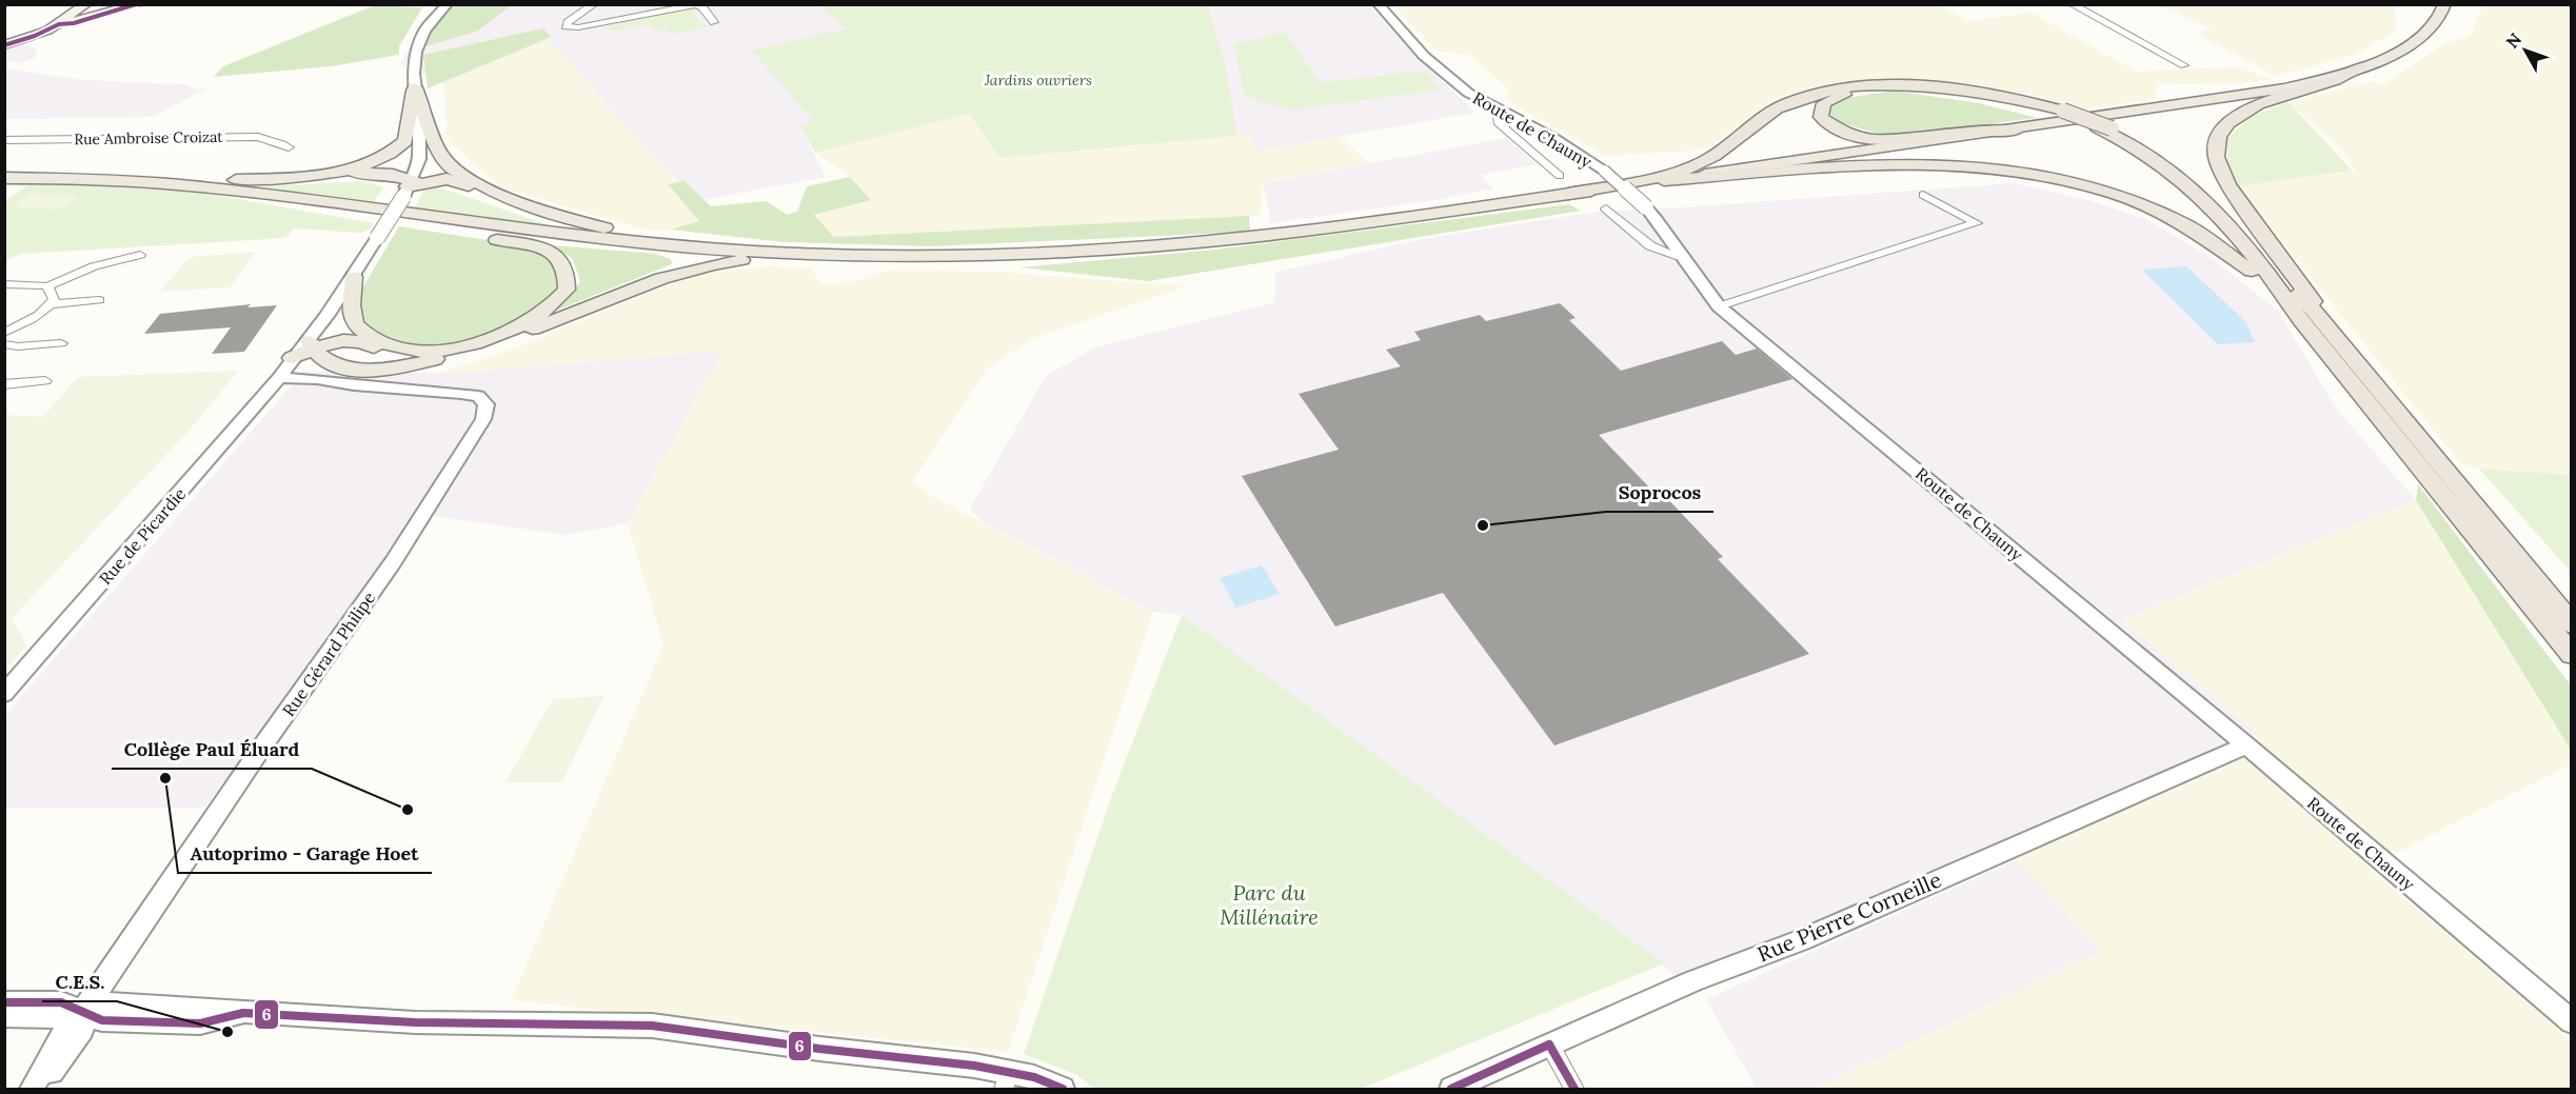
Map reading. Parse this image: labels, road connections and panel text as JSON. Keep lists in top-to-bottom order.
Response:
{
  "streets": {
    "street": [
      "Route de Chauny",
      "Rue Ambroise Croizat",
      "Rue de Picardie",
      "Rue Gérard Philipe",
      "Rue Pierre Corneille"
    ]
  },
  "crossings": [
    ["Route de Chauny", "Rue Pierre Corneille"],
    ["Rue de Picardie", "Rue Gérard Philipe"]
  ],
  "parks": ["Jardins ouvriers", "Parc du Millénaire"],
  "places": [
    "Soprocos",
    "Autoprimo - Garage Hoet",
    "Collège Paul Éluard",
    "C.E.S."
  ],
  "lines": ["transit line 6"],
  "north": "top left"
}
